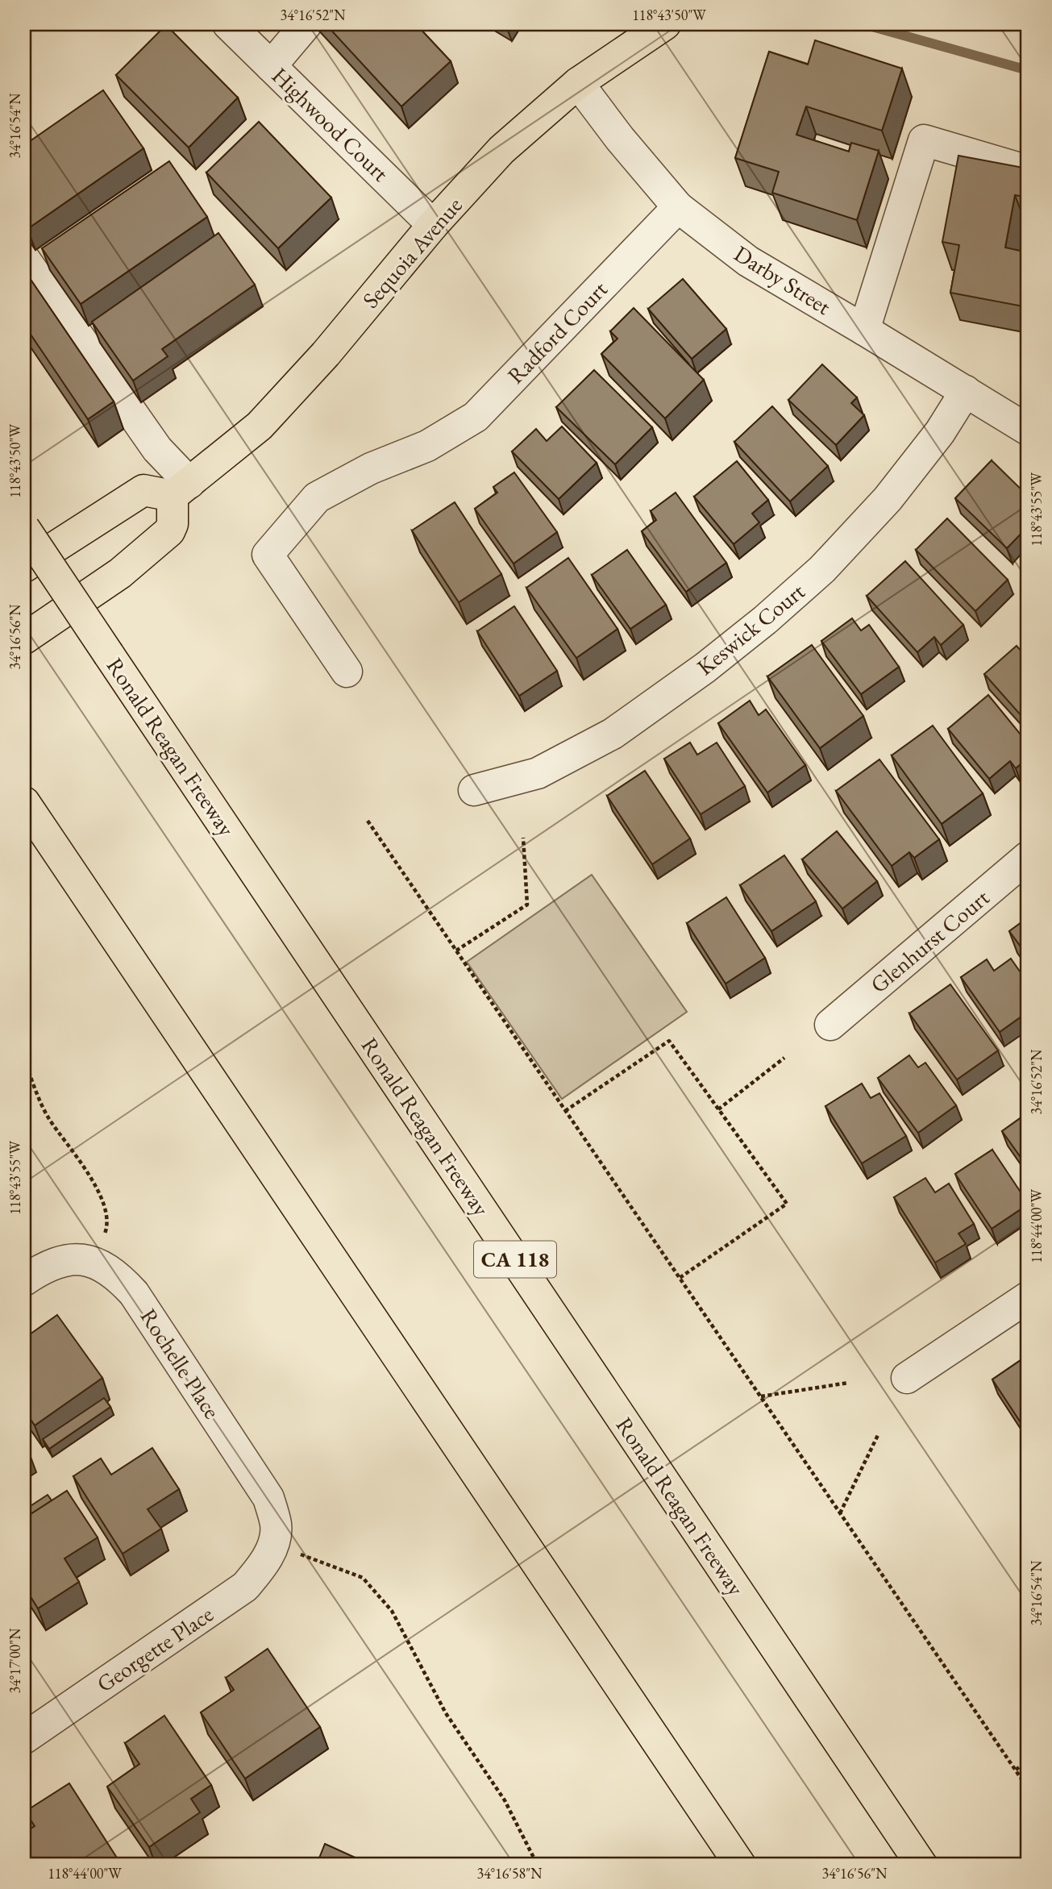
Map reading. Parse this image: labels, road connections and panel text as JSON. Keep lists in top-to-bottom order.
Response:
{
  "streets": {
    "main road": ["Sequoia Avenue", "Ronald Reagan Freeway", "CA 118"],
    "street": [
      "Highwood Court",
      "Darby Street",
      "Radford Court",
      "Keswick Court",
      "Glenhurst Court",
      "Rochelle Place",
      "Georgette Place"
    ]
  },
  "crossings": [
    ["Highwood Court", "Sequoia Avenue"],
    ["Sequoia Avenue", "Darby Street"],
    ["Darby Street", "Radford Court"],
    ["Darby Street", "Keswick Court"],
    ["Rochelle Place", "Georgette Place"]
  ],
  "coordinates": [
    "34°16'52\"N",
    "118°43'50\"W",
    "34°16'54\"N",
    "118°43'55\"W",
    "34°16'56\"N",
    "118°44'00\"W",
    "34°17'00\"N",
    "34°16'58\"N"
  ]
}
